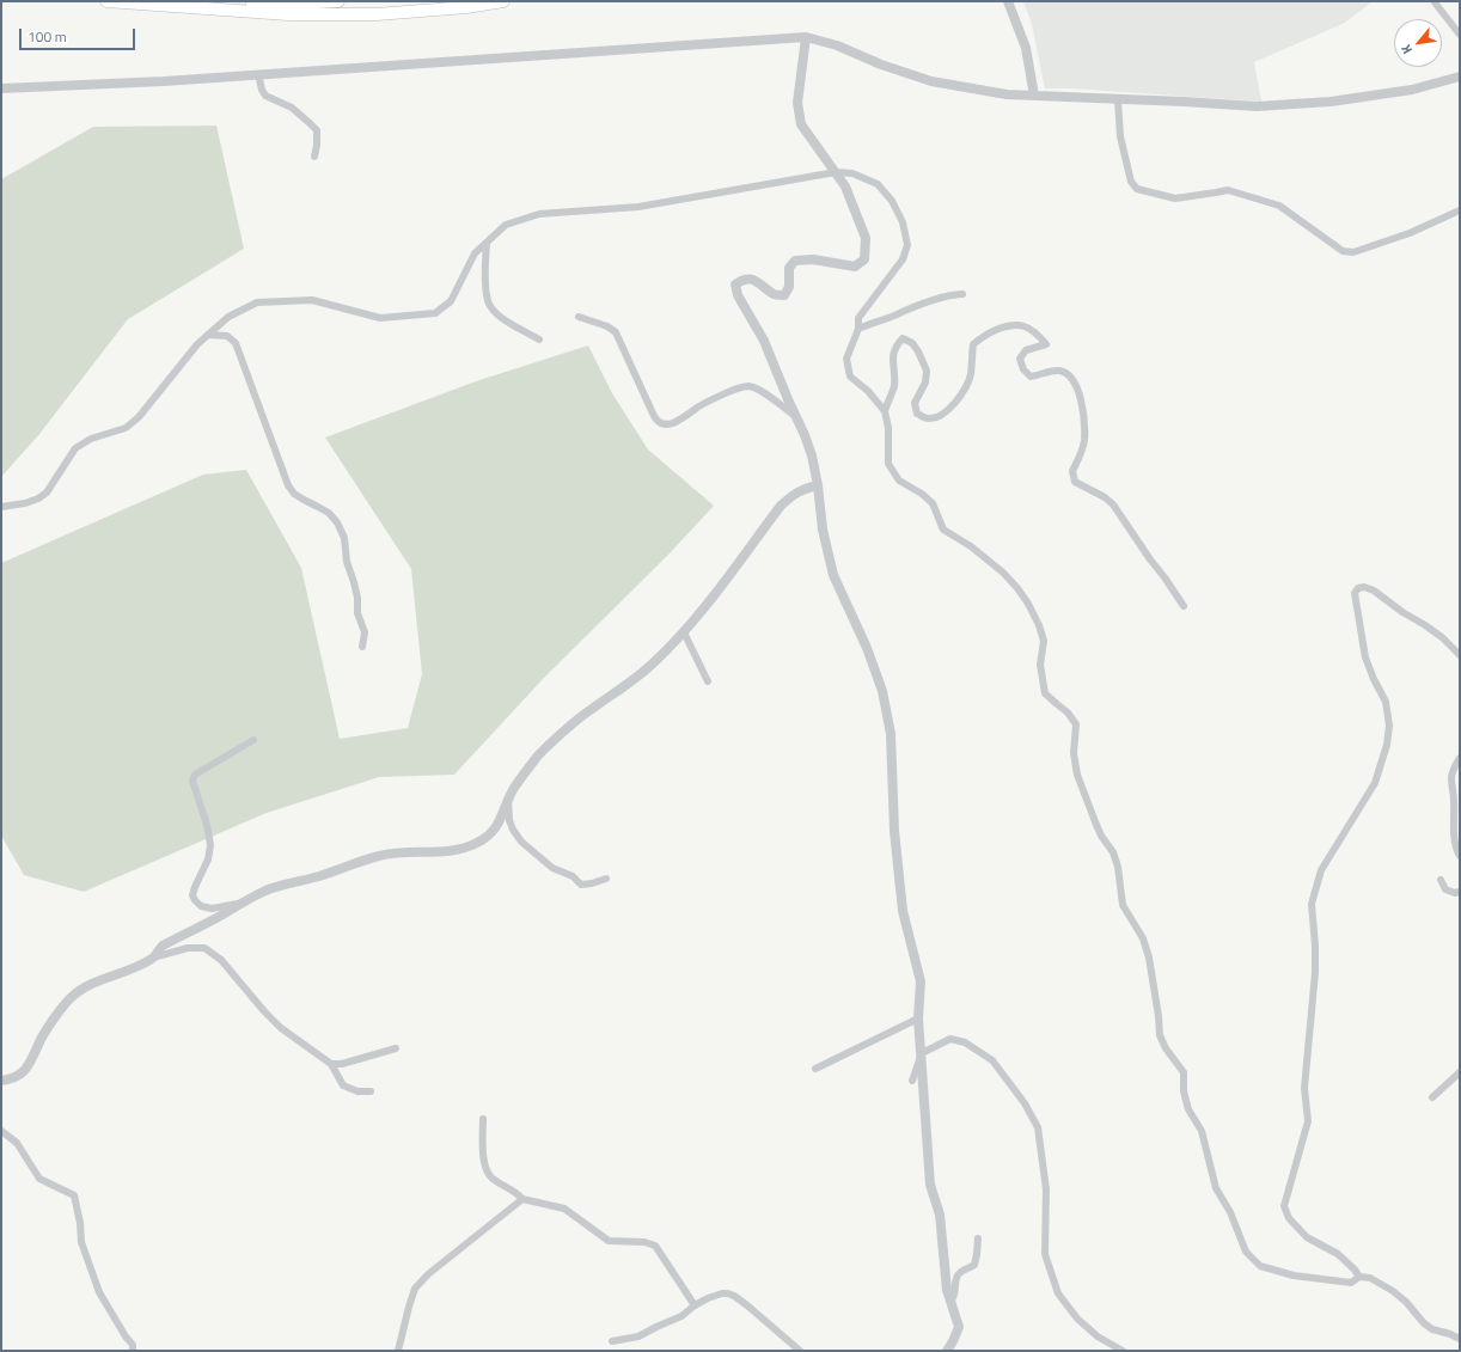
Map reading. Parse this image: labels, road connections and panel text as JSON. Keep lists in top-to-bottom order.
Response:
{
  "scale_bar": "100 m",
  "north": "bottom left"
}
